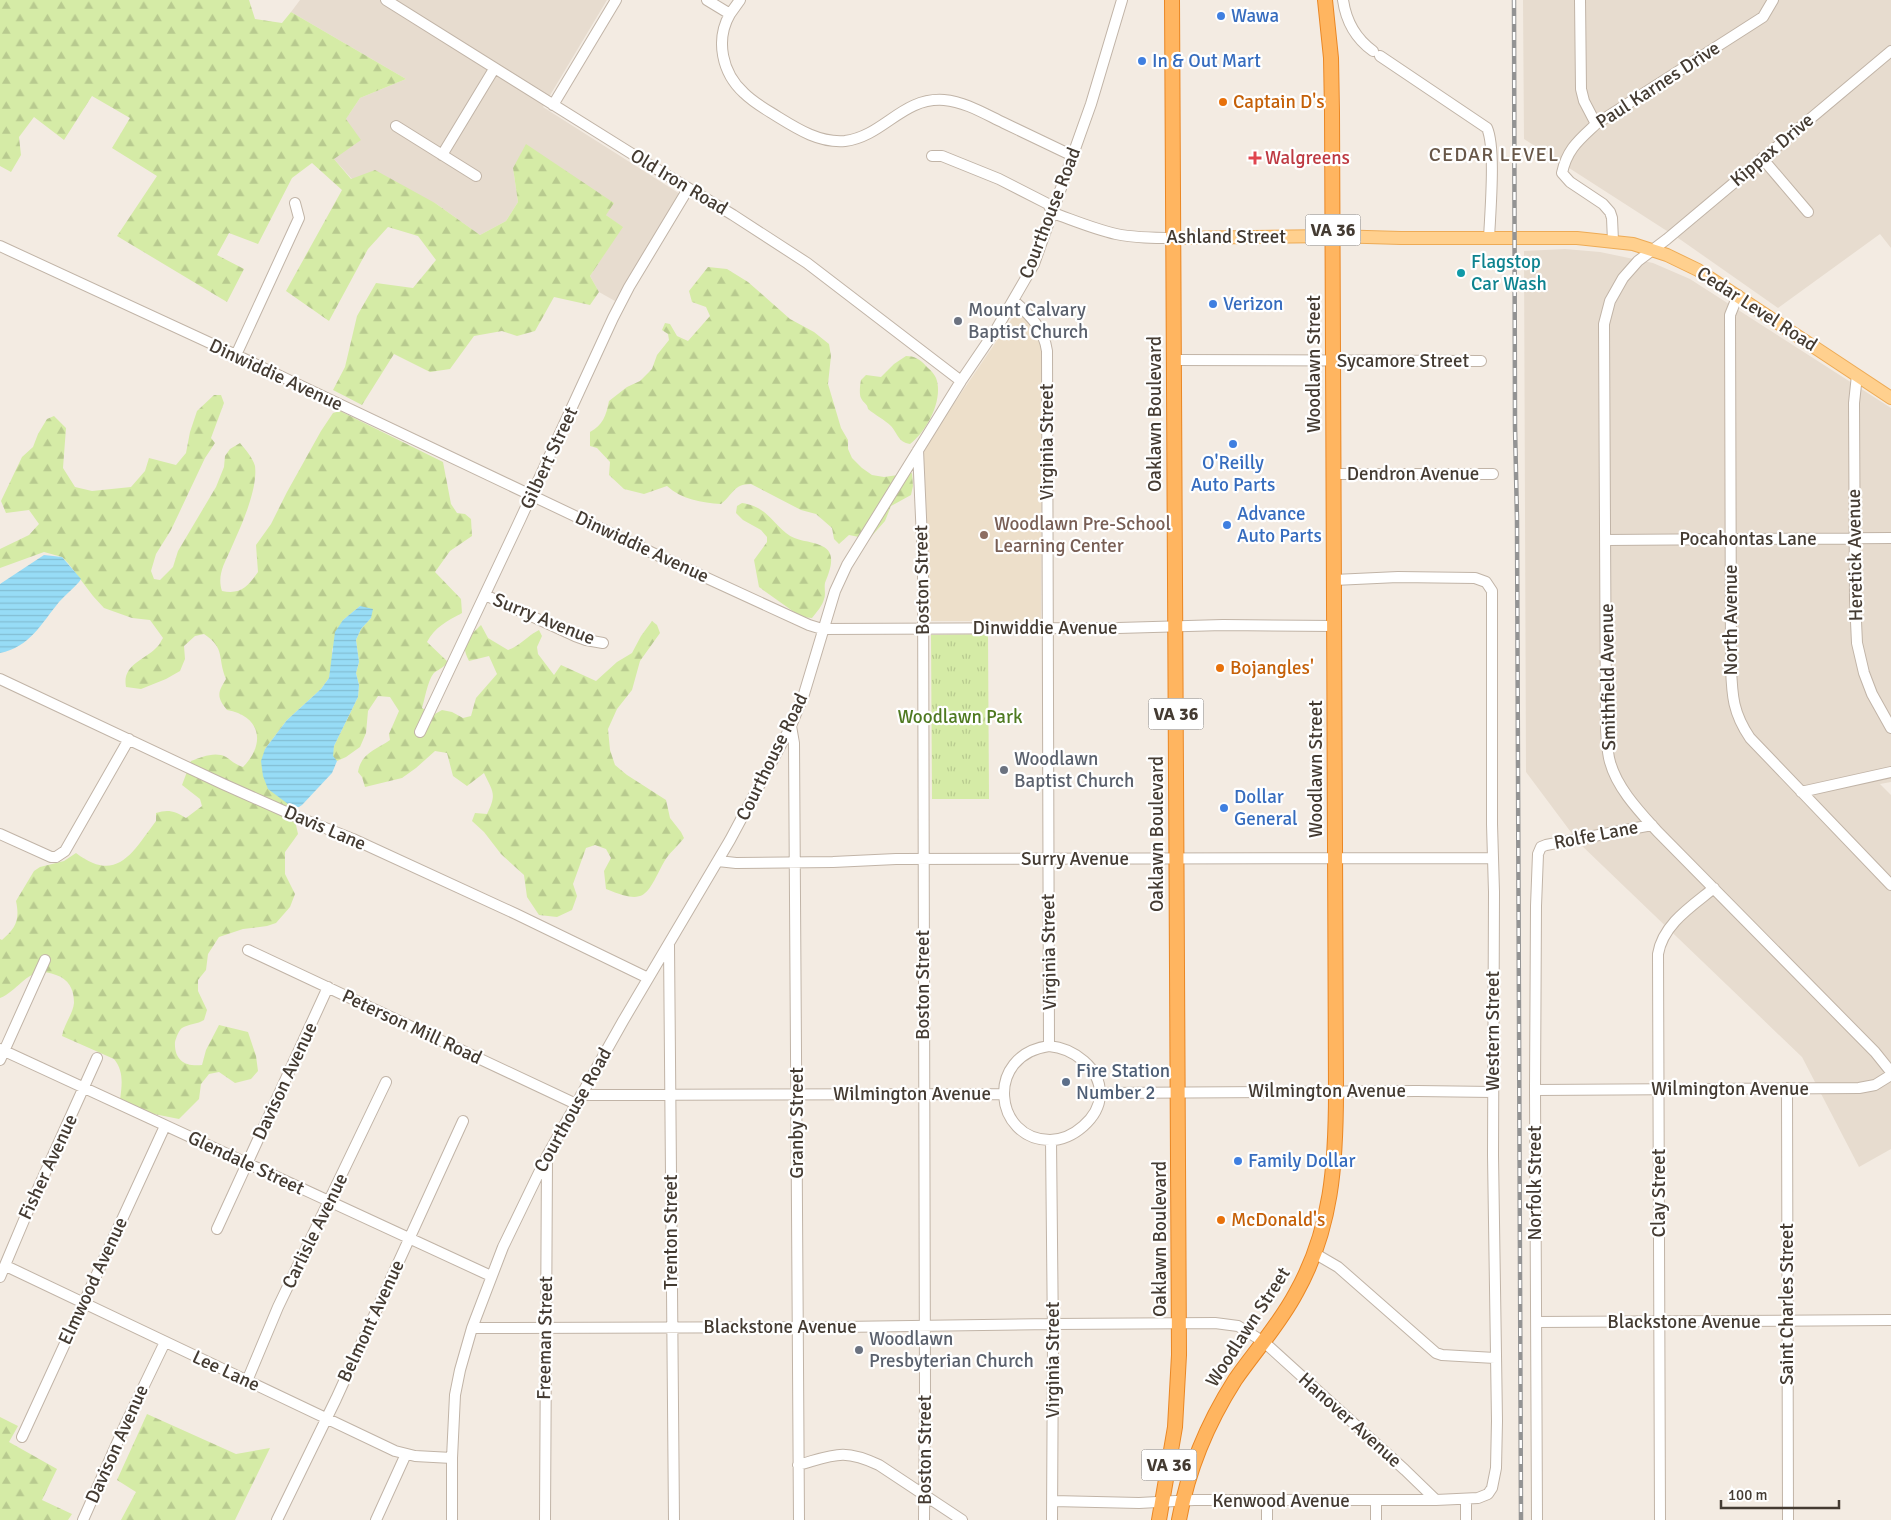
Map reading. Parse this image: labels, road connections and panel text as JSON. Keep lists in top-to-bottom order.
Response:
{
  "streets": {
    "highway": ["VA 36", "Woodlawn Street", "Oaklawn Boulevard"],
    "main road": ["Ashland Street", "Cedar Level Road"],
    "street": [
      "Paul Karnes Drive",
      "Kippax Drive",
      "Old Iron Road",
      "Courthouse Road",
      "Sycamore Street",
      "Dinwiddie Avenue",
      "Virginia Street",
      "Gilbert Street",
      "Dendron Avenue",
      "Pocahontas Lane",
      "Heretick Avenue",
      "Boston Street",
      "Surry Avenue",
      "North Avenue",
      "Smithfield Avenue",
      "Davis Lane",
      "Rolfe Lane",
      "Peterson Mill Road",
      "Western Street",
      "Davison Avenue",
      "Wilmington Avenue",
      "Granby Street",
      "Glendale Street",
      "Fisher Avenue",
      "Norfolk Street",
      "Clay Street",
      "Carlisle Avenue",
      "Trenton Street",
      "Elmwood Avenue",
      "Saint Charles Street",
      "Belmont Avenue",
      "Blackstone Avenue",
      "Freeman Street",
      "Lee Lane",
      "Hanover Avenue",
      "Kenwood Avenue"
    ]
  },
  "crossings": [
    ["Paul Karnes Drive", "Ashland Street"],
    ["Paul Karnes Drive", "Cedar Level Road"],
    ["Kippax Drive", "Cedar Level Road"],
    ["Kippax Drive", "Smithfield Avenue"],
    ["Old Iron Road", "Courthouse Road"],
    ["Old Iron Road", "Gilbert Street"],
    ["Courthouse Road", "Ashland Street"],
    ["Courthouse Road", "Dinwiddie Avenue"],
    ["Courthouse Road", "Virginia Street"],
    ["Courthouse Road", "Boston Street"],
    ["Courthouse Road", "Surry Avenue"],
    ["Courthouse Road", "Davis Lane"],
    ["Courthouse Road", "Peterson Mill Road"],
    ["Courthouse Road", "Wilmington Avenue"],
    ["Courthouse Road", "Granby Street"],
    ["Courthouse Road", "Glendale Street"],
    ["Courthouse Road", "Trenton Street"],
    ["Courthouse Road", "Blackstone Avenue"],
    ["Courthouse Road", "Freeman Street"],
    ["Courthouse Road", "Lee Lane"],
    ["VA 36", "Woodlawn Street"],
    ["VA 36", "Oaklawn Boulevard"],
    ["VA 36", "Kenwood Avenue"],
    ["Ashland Street", "Cedar Level Road"],
    ["Ashland Street", "Woodlawn Street"],
    ["Ashland Street", "Oaklawn Boulevard"],
    ["Cedar Level Road", "Heretick Avenue"],
    ["Cedar Level Road", "North Avenue"],
    ["Cedar Level Road", "Smithfield Avenue"],
    ["Sycamore Street", "Woodlawn Street"],
    ["Sycamore Street", "Oaklawn Boulevard"],
    ["Woodlawn Street", "Dinwiddie Avenue"],
    ["Woodlawn Street", "Dendron Avenue"],
    ["Woodlawn Street", "Surry Avenue"],
    ["Woodlawn Street", "Western Street"],
    ["Woodlawn Street", "Wilmington Avenue"],
    ["Woodlawn Street", "Blackstone Avenue"],
    ["Woodlawn Street", "Hanover Avenue"],
    ["Woodlawn Street", "Kenwood Avenue"],
    ["Dinwiddie Avenue", "Oaklawn Boulevard"],
    ["Dinwiddie Avenue", "Virginia Street"],
    ["Dinwiddie Avenue", "Gilbert Street"],
    ["Dinwiddie Avenue", "Boston Street"],
    ["Oaklawn Boulevard", "Surry Avenue"],
    ["Oaklawn Boulevard", "Wilmington Avenue"],
    ["Oaklawn Boulevard", "Blackstone Avenue"],
    ["Oaklawn Boulevard", "Kenwood Avenue"],
    ["Virginia Street", "Surry Avenue"],
    ["Virginia Street", "Wilmington Avenue"],
    ["Virginia Street", "Blackstone Avenue"],
    ["Virginia Street", "Kenwood Avenue"],
    ["Gilbert Street", "Surry Avenue"],
    ["Pocahontas Lane", "Heretick Avenue"],
    ["Pocahontas Lane", "North Avenue"],
    ["Pocahontas Lane", "Smithfield Avenue"],
    ["Boston Street", "Surry Avenue"],
    ["Boston Street", "Wilmington Avenue"],
    ["Boston Street", "Blackstone Avenue"],
    ["Surry Avenue", "Western Street"],
    ["Surry Avenue", "Granby Street"],
    ["Smithfield Avenue", "Rolfe Lane"],
    ["Smithfield Avenue", "Wilmington Avenue"],
    ["Smithfield Avenue", "Clay Street"],
    ["Rolfe Lane", "Norfolk Street"],
    ["Peterson Mill Road", "Davison Avenue"],
    ["Western Street", "Wilmington Avenue"],
    ["Western Street", "Kenwood Avenue"],
    ["Davison Avenue", "Glendale Street"],
    ["Davison Avenue", "Lee Lane"],
    ["Wilmington Avenue", "Granby Street"],
    ["Wilmington Avenue", "Norfolk Street"],
    ["Wilmington Avenue", "Clay Street"],
    ["Wilmington Avenue", "Trenton Street"],
    ["Wilmington Avenue", "Saint Charles Street"],
    ["Granby Street", "Blackstone Avenue"],
    ["Glendale Street", "Fisher Avenue"],
    ["Glendale Street", "Carlisle Avenue"],
    ["Glendale Street", "Elmwood Avenue"],
    ["Glendale Street", "Belmont Avenue"],
    ["Fisher Avenue", "Lee Lane"],
    ["Norfolk Street", "Blackstone Avenue"],
    ["Clay Street", "Blackstone Avenue"],
    ["Carlisle Avenue", "Lee Lane"],
    ["Trenton Street", "Blackstone Avenue"],
    ["Elmwood Avenue", "Lee Lane"],
    ["Saint Charles Street", "Blackstone Avenue"],
    ["Belmont Avenue", "Lee Lane"],
    ["Blackstone Avenue", "Freeman Street"],
    ["Blackstone Avenue", "Hanover Avenue"],
    ["Hanover Avenue", "Kenwood Avenue"]
  ],
  "districts": ["CEDAR LEVEL"],
  "parks": ["Woodlawn Park"],
  "places": {
    "other": [
      "Wawa",
      "In & Out Mart",
      "Captain D's",
      "Flagstop Car Wash",
      "Verizon",
      "Mount Calvary Baptist Church",
      "O'Reilly Auto Parts",
      "Advance Auto Parts",
      "Woodlawn Pre-School Learning Center",
      "Bojangles'",
      "Woodlawn Baptist Church",
      "Dollar General",
      "Fire Station Number 2",
      "Family Dollar",
      "McDonald's",
      "Woodlawn Presbyterian Church"
    ],
    "health": ["Walgreens"]
  },
  "scale_bar": "100 m"
}
